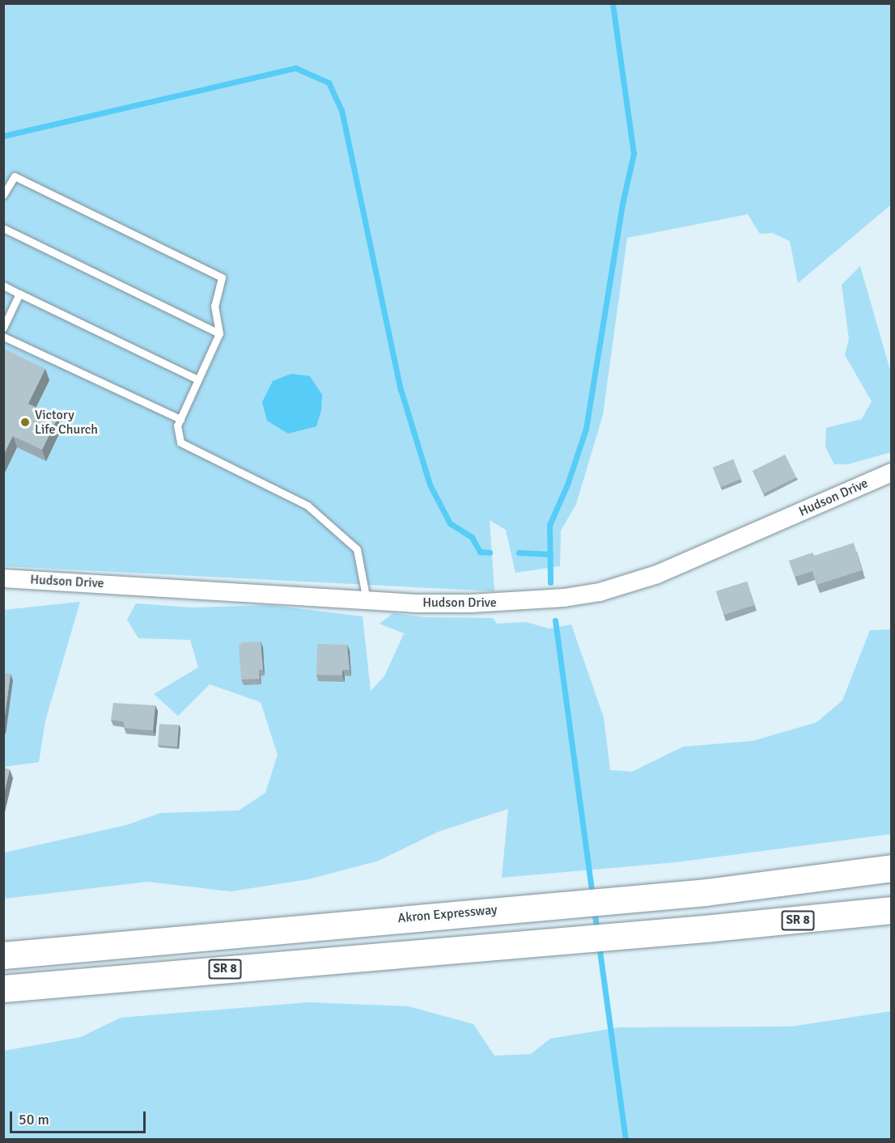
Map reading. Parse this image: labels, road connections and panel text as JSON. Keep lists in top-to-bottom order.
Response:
{
  "streets": {
    "highway": ["Akron Expressway", "SR 8"],
    "street": ["Hudson Drive"]
  },
  "places": ["Victory Life Church"],
  "scale_bar": "50 m"
}
